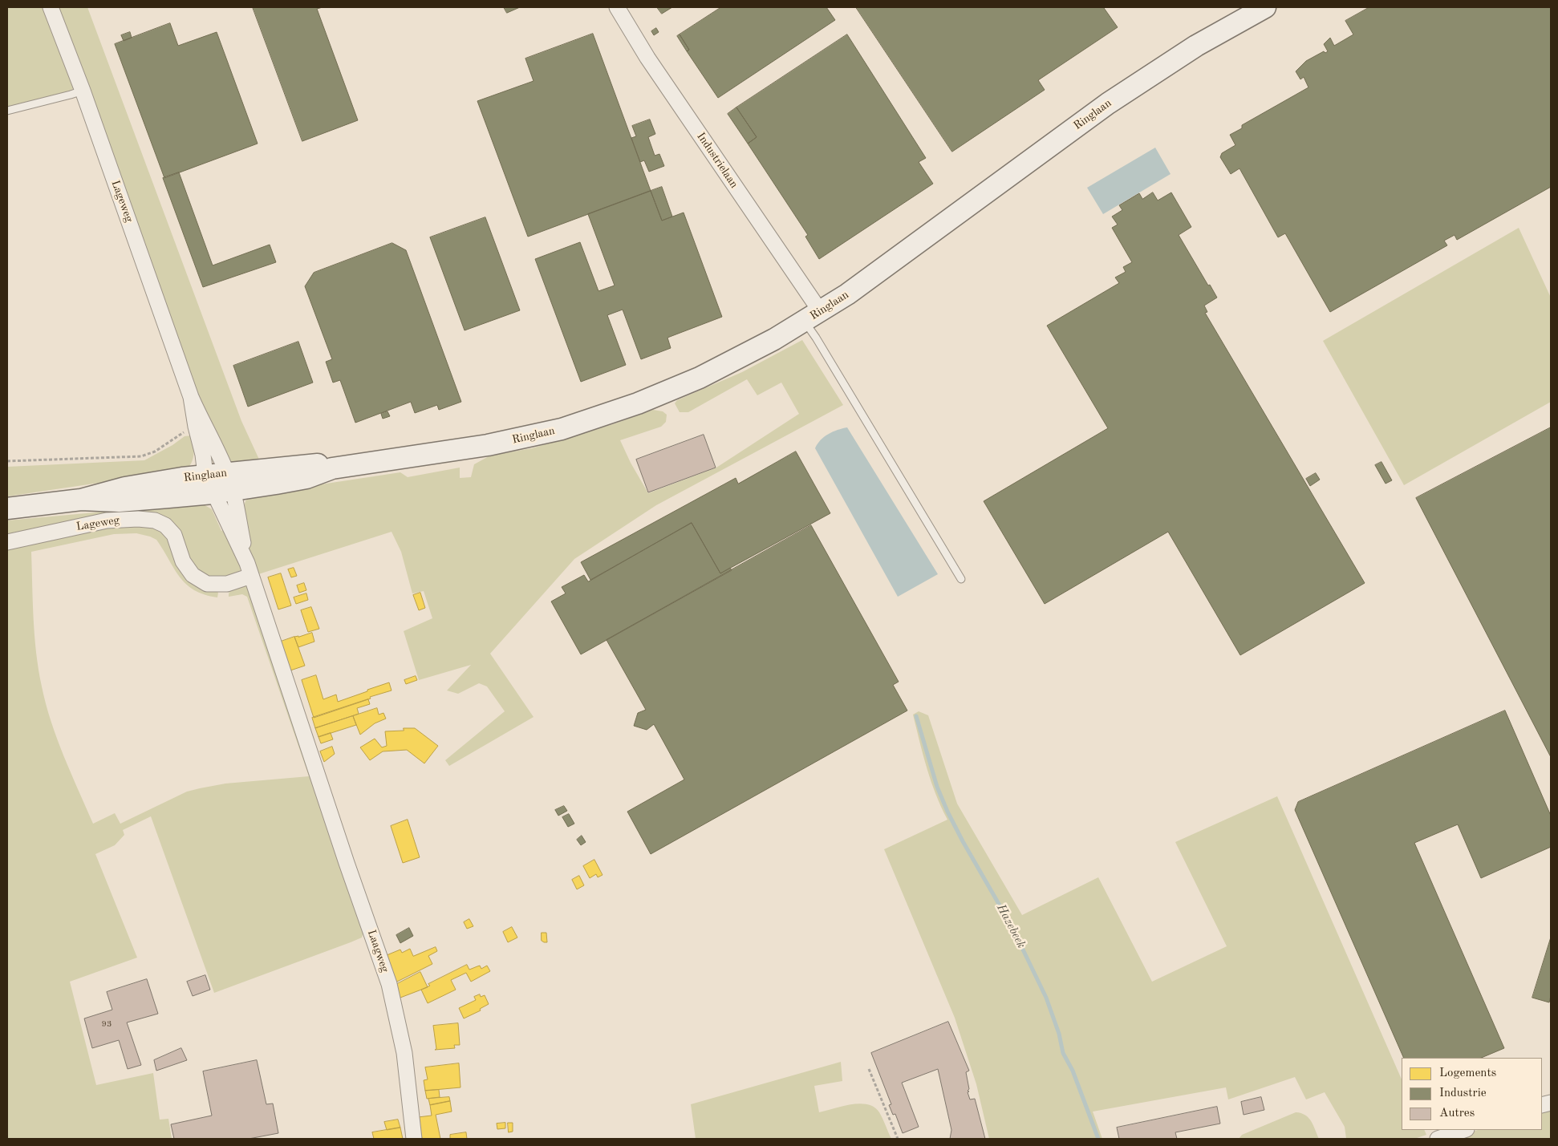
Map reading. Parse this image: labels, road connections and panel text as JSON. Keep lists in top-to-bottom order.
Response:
{
  "streets": {
    "main road": ["Ringlaan"],
    "street": ["Industrielaan", "Lageweg", "Laagweg"]
  },
  "crossings": [
    ["Ringlaan", "Industrielaan"],
    ["Ringlaan", "Lageweg"],
    ["Lageweg", "Laagweg"]
  ],
  "water": ["Hazebeek"],
  "house_numbers": ["93"],
  "legend": ["Logements", "Industrie", "Autres"]
}
